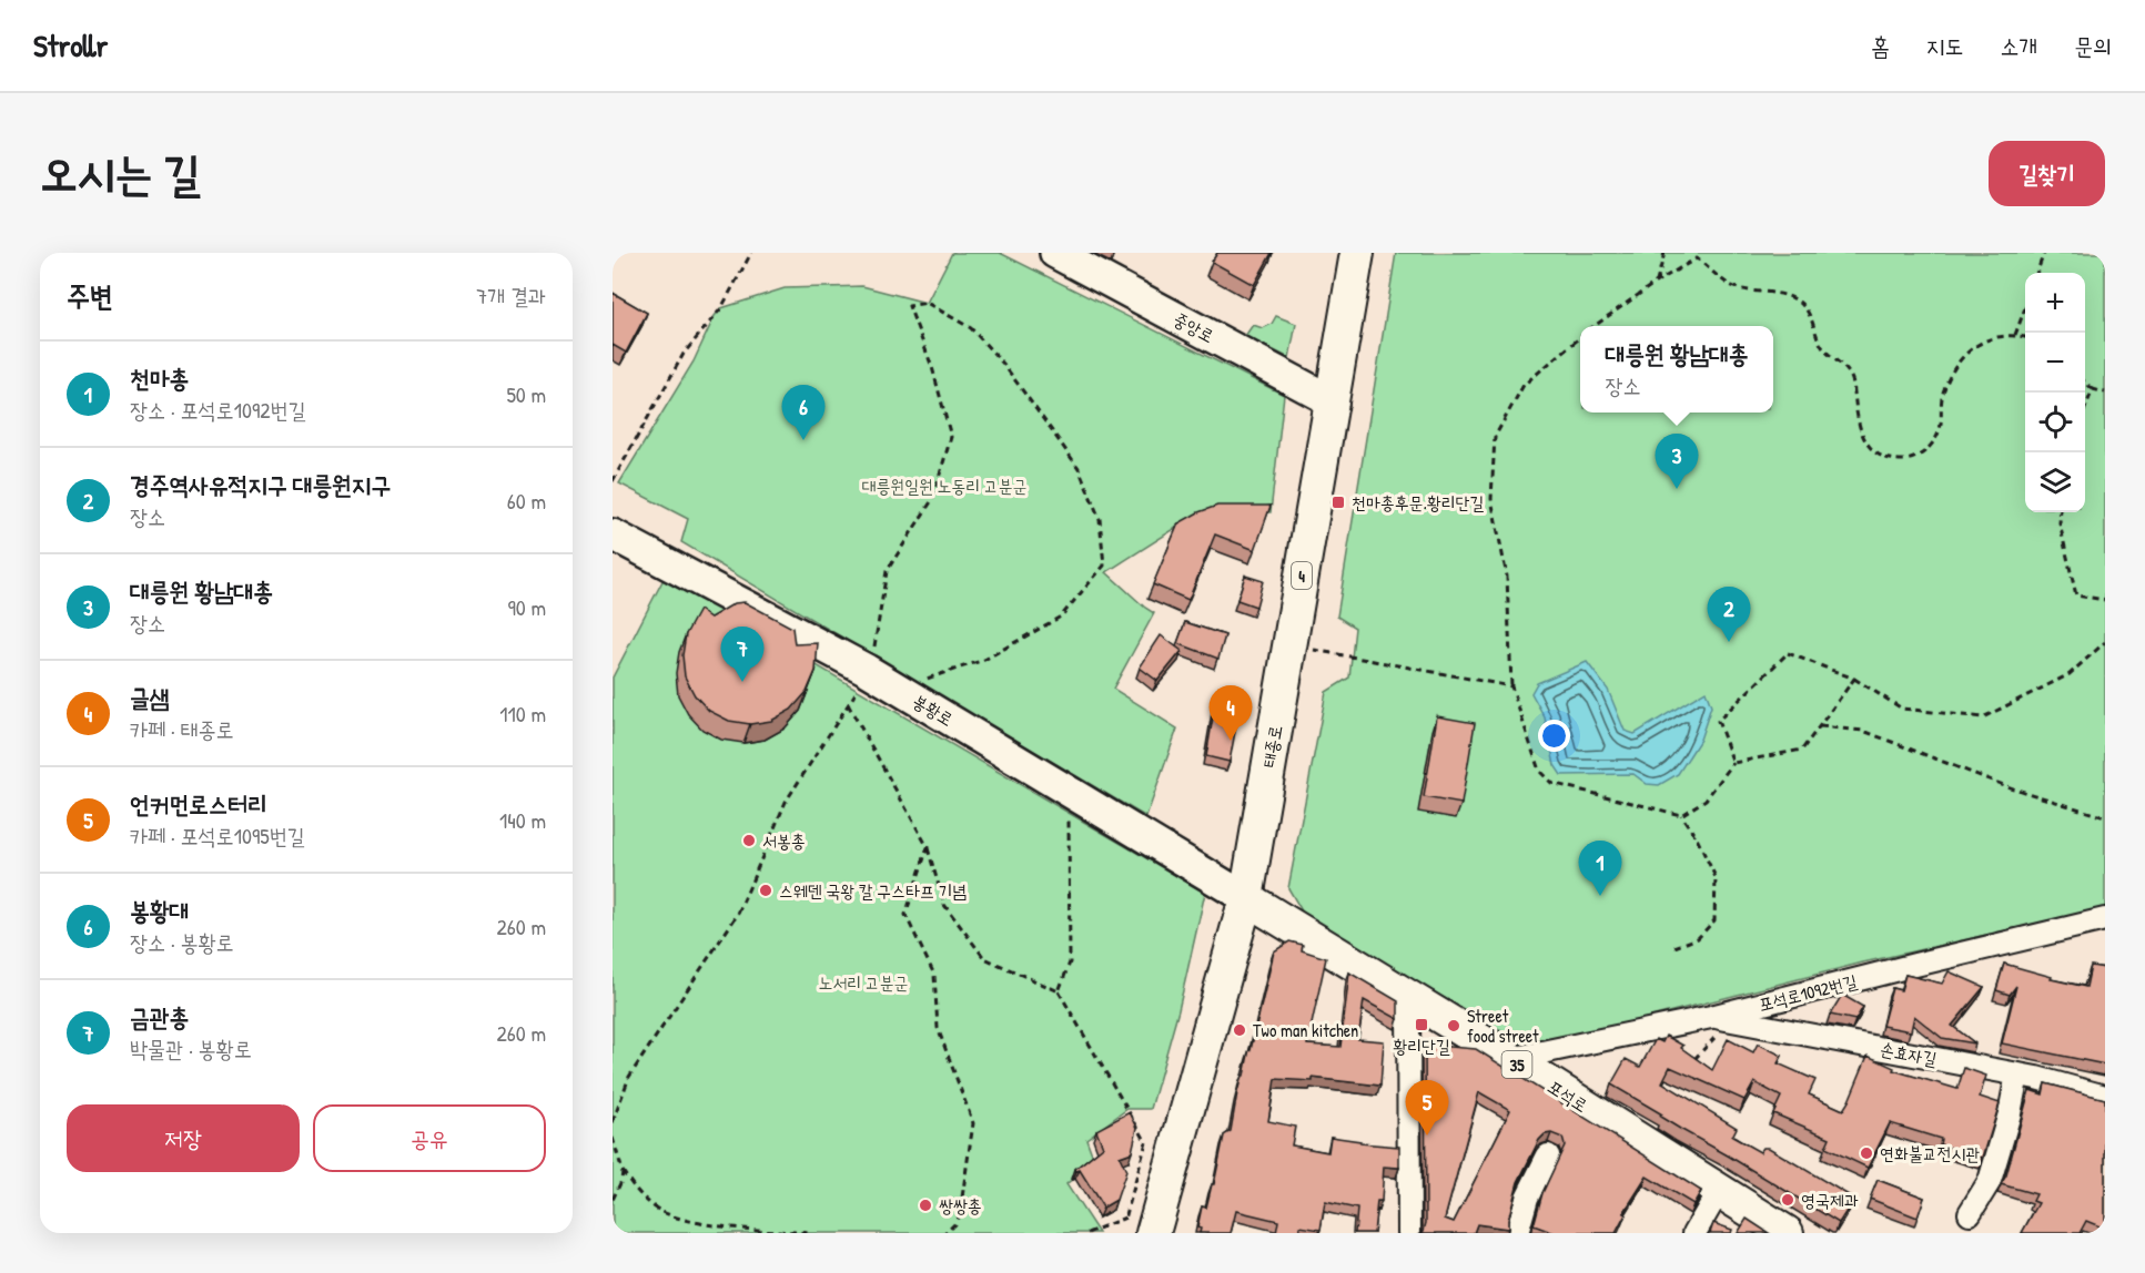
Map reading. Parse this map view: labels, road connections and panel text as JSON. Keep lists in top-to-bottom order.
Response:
{
  "streets": {
    "main road": [
      "4",
      "태종로",
      "35",
      "포석로"
    ],
    "street": [
      "중앙로",
      "봉황로",
      "포석로1092번길",
      "손효자길"
    ]
  },
  "crossings": [
    ["중앙로", "태종로"],
    ["봉황로", "태종로"],
    ["봉황로", "포석로"],
    ["태종로", "포석로"],
    ["포석로1092번길", "손효자길"],
    ["포석로1092번길", "포석로"]
  ],
  "parks": ["대릉원일원 노동리 고분군", "노서리 고분군"],
  "places": {
    "transit": ["천마총후문.황리단길", "황리단길"],
    "other": [
      "서봉총",
      "스웨덴 국왕 칼 구스타프 기념",
      "Street food street",
      "Two man kitchen",
      "연화불교전시관",
      "영국제과",
      "쌍쌍총"
    ]
  },
  "page": {
    "header": "Strollr",
    "nav": [
      "홈",
      "지도",
      "소개",
      "문의"
    ],
    "title": "오시는 길",
    "buttons": [
      "길찾기",
      ["저장", "공유"]
    ],
    "heading": ["주변", "7개 결과"],
    "map_buttons": ["+", "−"],
    "popup": ["대릉원 황남대총", "장소"],
    "list": [
      {
        "mark": "1",
        "name": "천마총",
        "note": "장소 · 포석로1092번길",
        "value": "50 m"
      },
      {
        "mark": "2",
        "name": "경주역사유적지구 대릉원지구",
        "note": "장소",
        "value": "60 m"
      },
      {
        "mark": "3",
        "name": "대릉원 황남대총",
        "note": "장소",
        "value": "90 m"
      },
      {
        "mark": "4",
        "name": "글샘",
        "note": "카페 · 태종로",
        "value": "110 m"
      },
      {
        "mark": "5",
        "name": "언커먼로스터리",
        "note": "카페 · 포석로1095번길",
        "value": "140 m"
      },
      {
        "mark": "6",
        "name": "봉황대",
        "note": "장소 · 봉황로",
        "value": "260 m"
      },
      {
        "mark": "7",
        "name": "금관총",
        "note": "박물관 · 봉황로",
        "value": "260 m"
      }
    ],
    "pins": [
      "6",
      "3",
      "2",
      "7",
      "4",
      "1",
      "5"
    ]
  }
}
